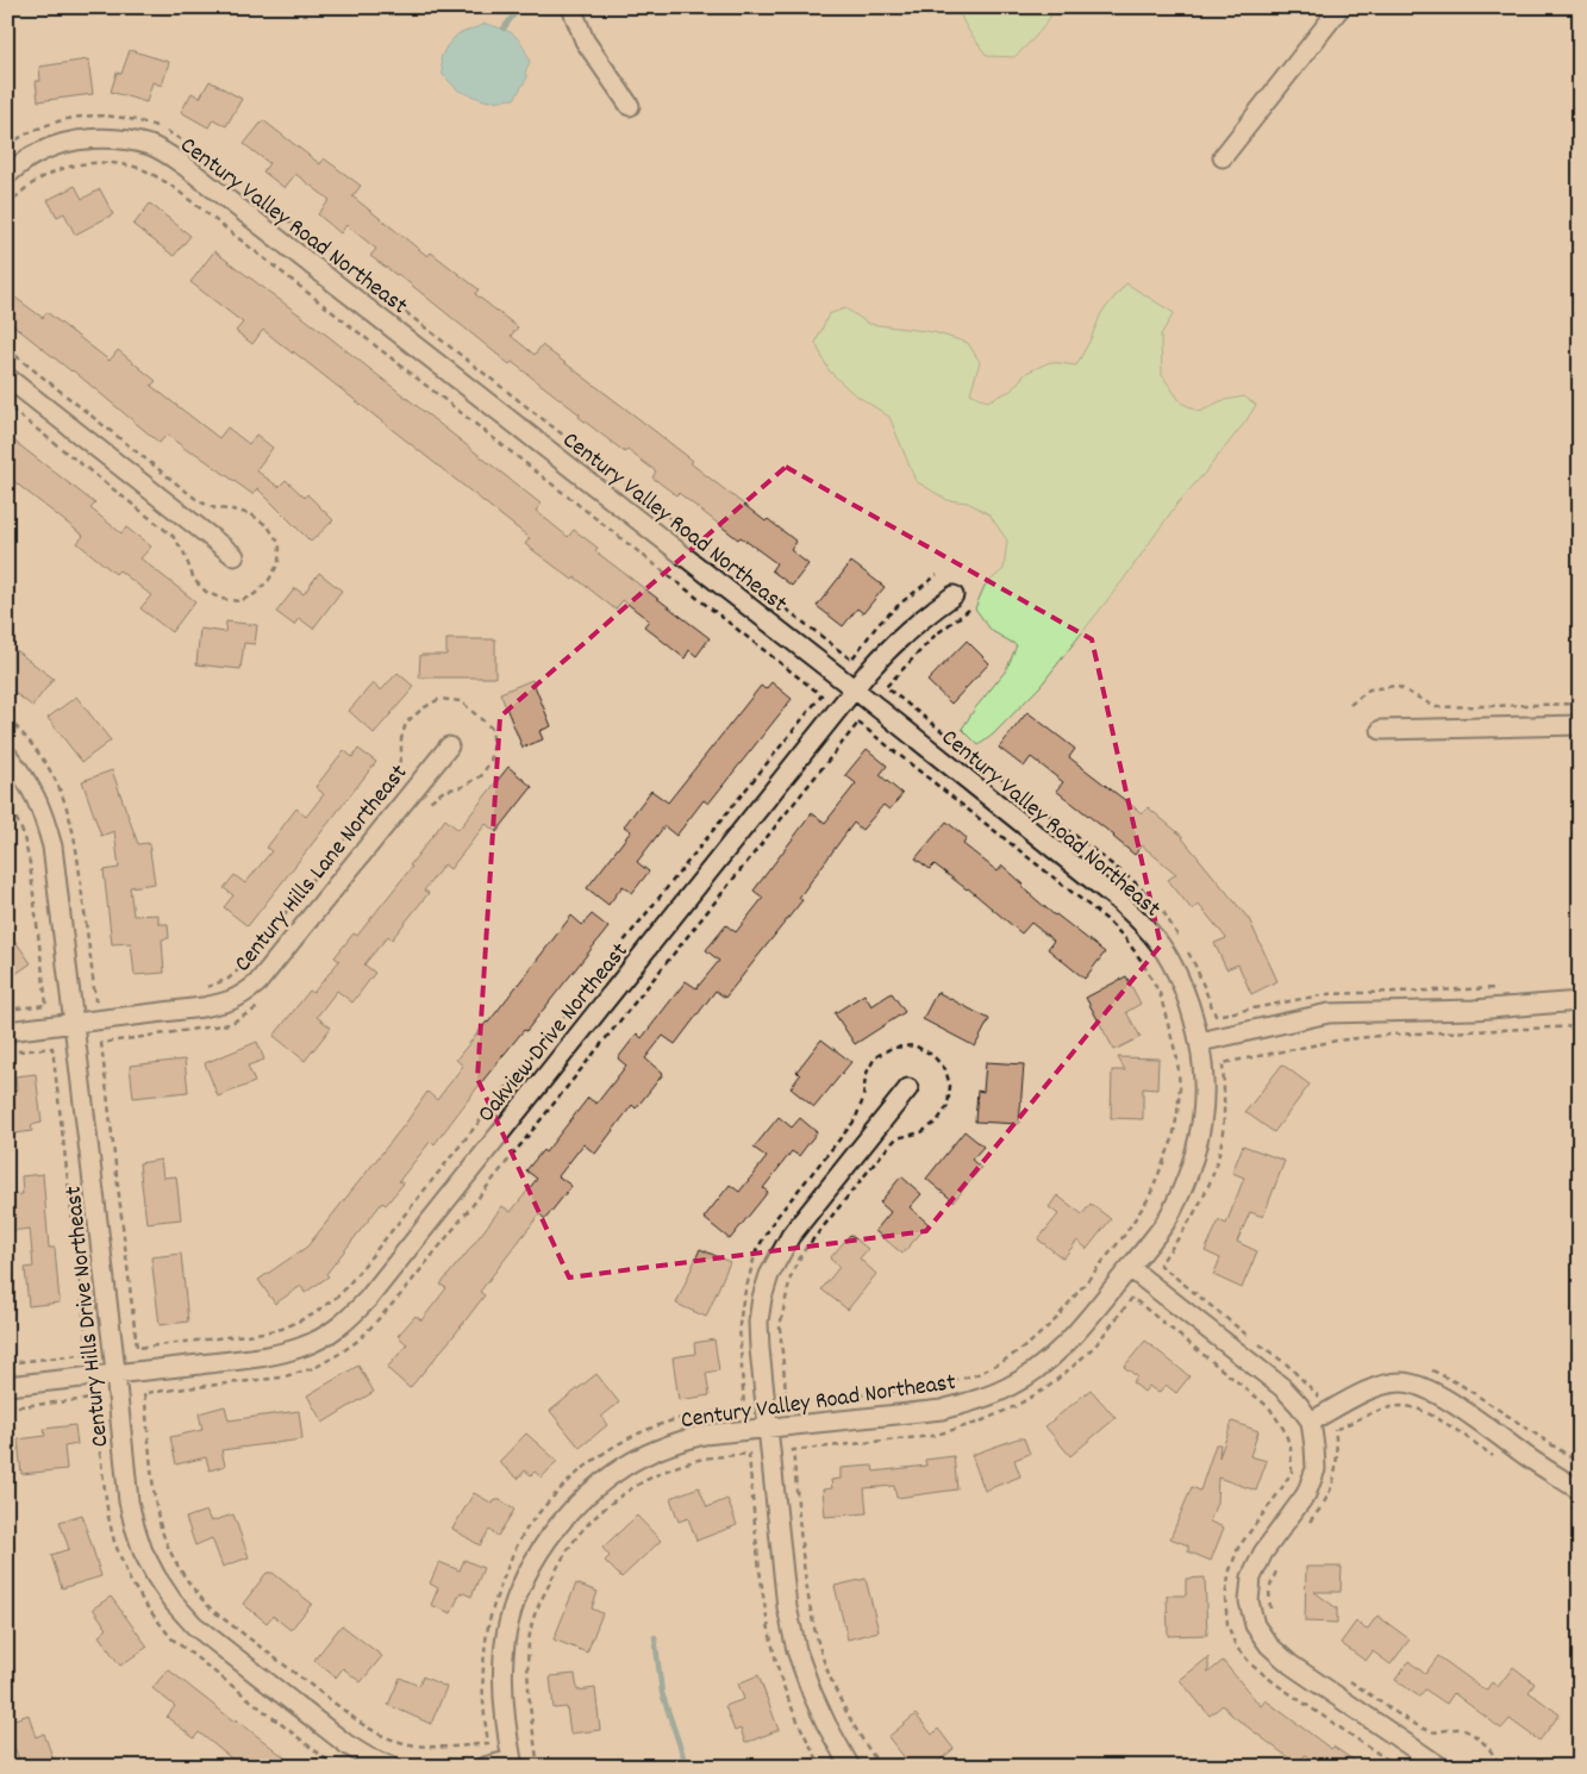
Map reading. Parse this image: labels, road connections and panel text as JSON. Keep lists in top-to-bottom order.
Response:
{
  "streets": {
    "street": [
      "Century Valley Road Northeast",
      "Century Hills Lane Northeast",
      "Oakview Drive Northeast",
      "Century Hills Drive Northeast"
    ]
  },
  "crossings": [
    ["Century Valley Road Northeast", "Oakview Drive Northeast"],
    ["Century Hills Lane Northeast", "Century Hills Drive Northeast"],
    ["Oakview Drive Northeast", "Century Hills Drive Northeast"]
  ]
}
